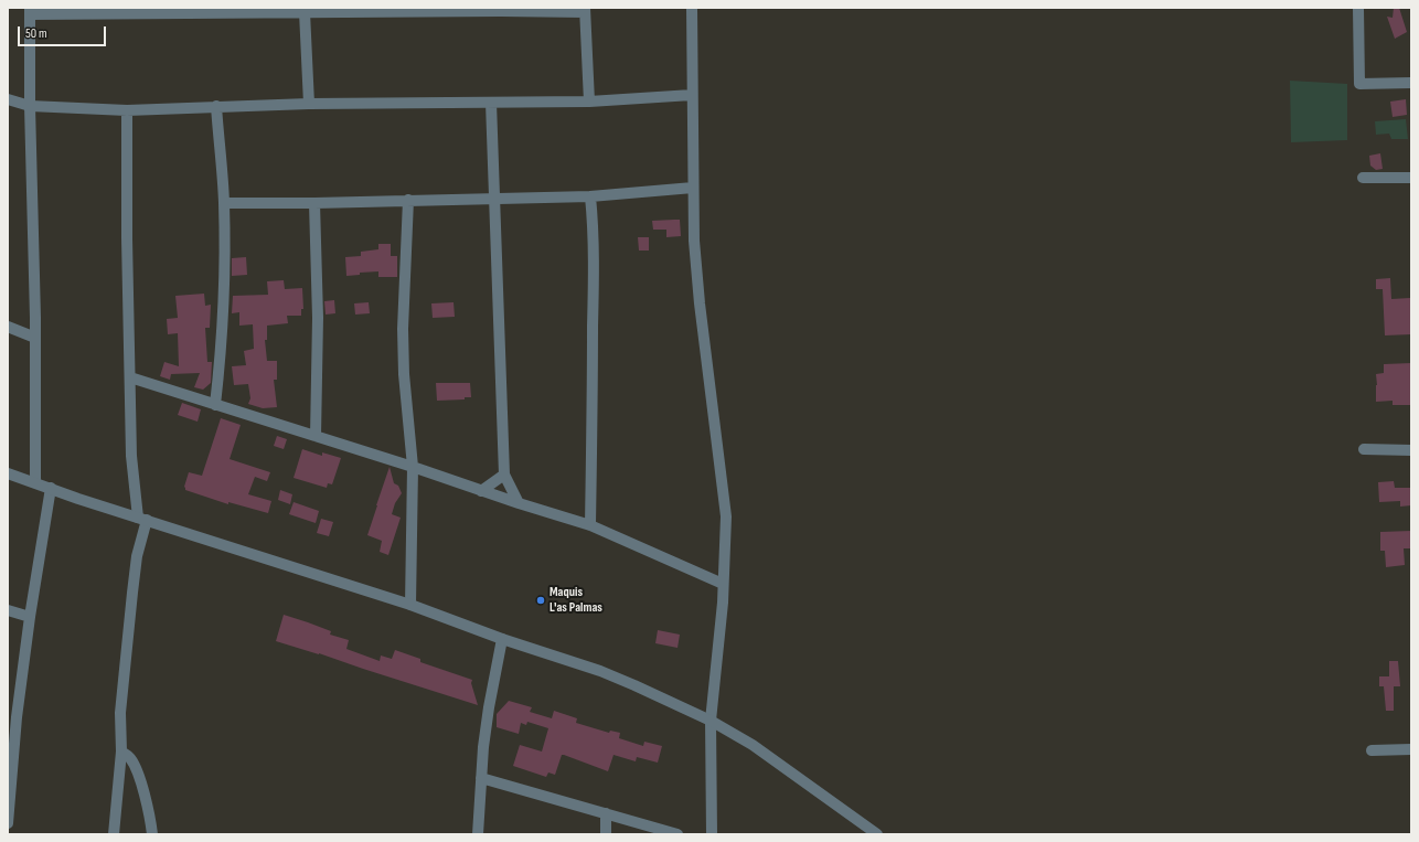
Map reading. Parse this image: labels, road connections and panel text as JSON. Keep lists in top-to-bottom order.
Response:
{
  "places": ["Maquis L'as Palmas"],
  "scale_bar": "50 m"
}
